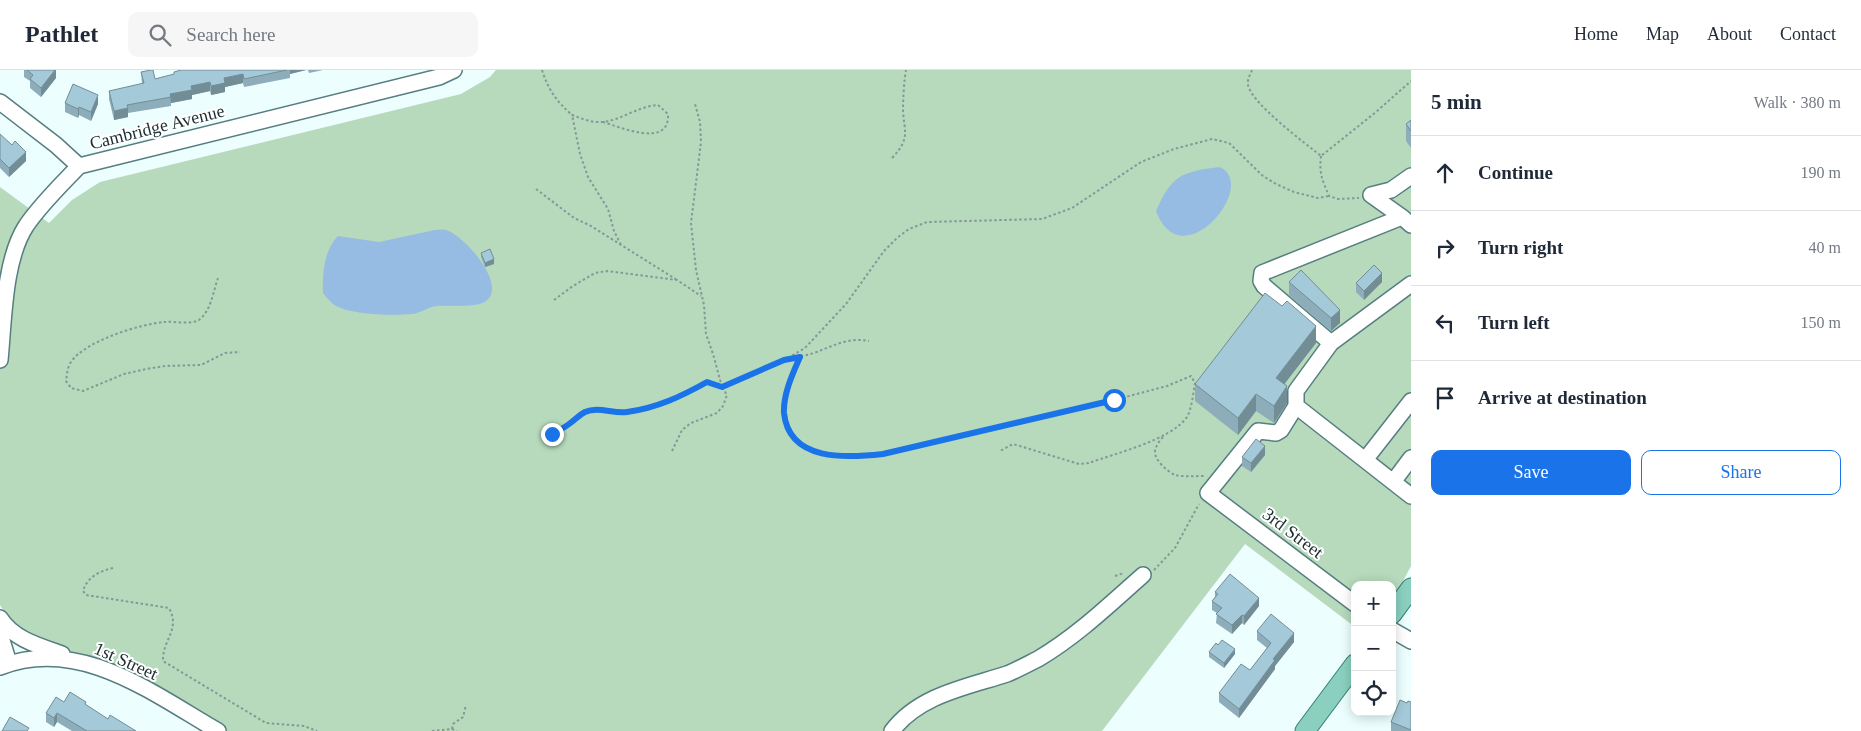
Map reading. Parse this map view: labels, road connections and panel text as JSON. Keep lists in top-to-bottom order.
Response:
{
  "streets": {
    "street": ["Cambridge Avenue", "3rd Street", "1st Street"]
  },
  "page": {
    "header": "Pathlet",
    "search": "Search here",
    "nav": [
      "Home",
      "Map",
      "About",
      "Contact"
    ],
    "heading": ["5 min", "Walk · 380 m"],
    "list": [
      ["Continue", "190 m"],
      ["Turn right", "40 m"],
      ["Turn left", "150 m"],
      "Arrive at destination"
    ],
    "buttons": ["Save", "Share"],
    "map_buttons": ["+", "−"]
  }
}
